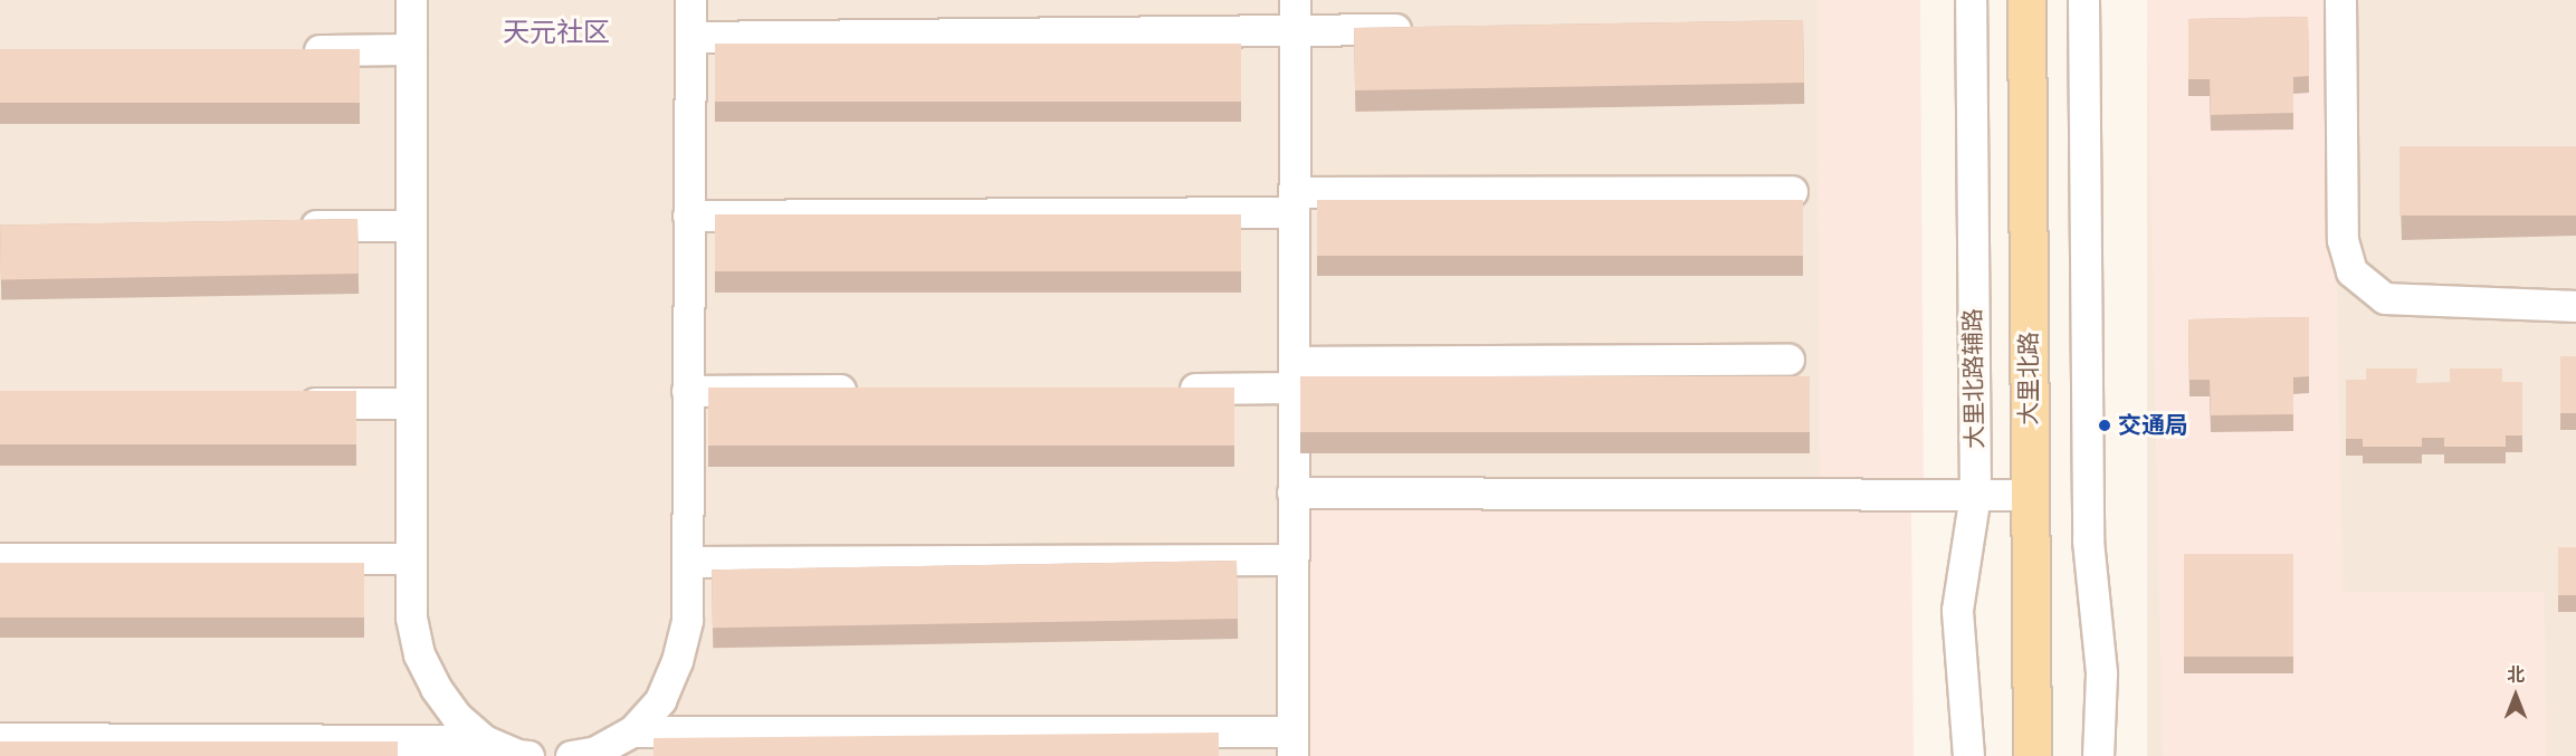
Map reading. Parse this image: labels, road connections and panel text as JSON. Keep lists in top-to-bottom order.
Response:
{
  "streets": {
    "main road": ["大里北路"],
    "street": ["大里北路辅路"]
  },
  "districts": ["天元社区"],
  "places": ["交通局"],
  "north": "top"
}
